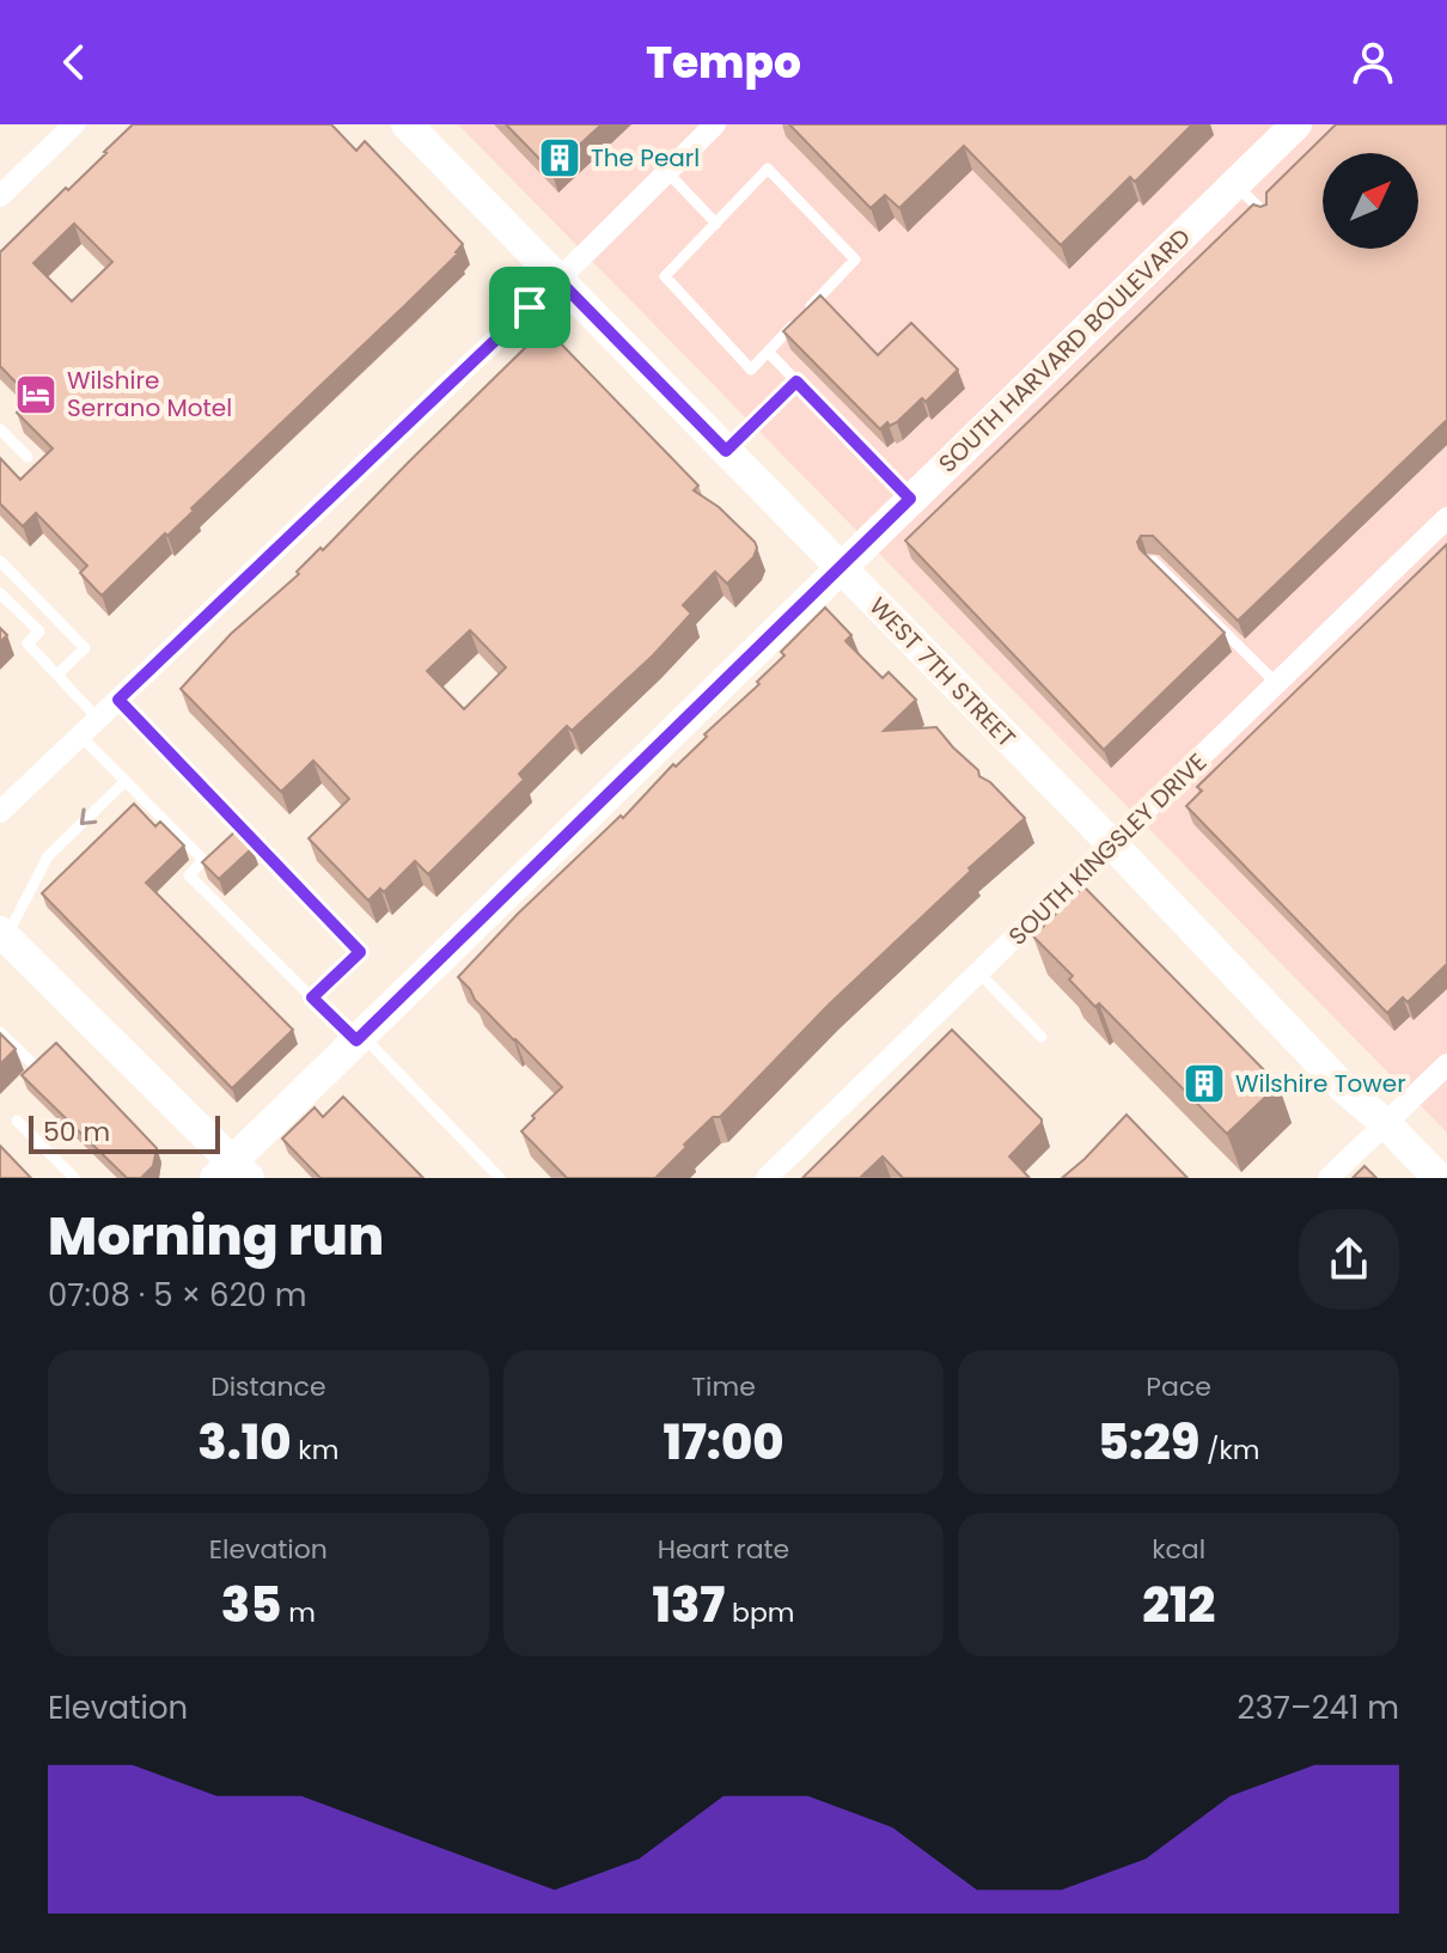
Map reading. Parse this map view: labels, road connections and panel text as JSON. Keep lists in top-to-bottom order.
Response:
{
  "streets": {
    "street": ["SOUTH HARVARD BOULEVARD", "WEST 7TH STREET", "SOUTH KINGSLEY DRIVE"]
  },
  "crossings": [
    ["SOUTH HARVARD BOULEVARD", "WEST 7TH STREET"],
    ["WEST 7TH STREET", "SOUTH KINGSLEY DRIVE"]
  ],
  "places": {
    "building": ["The Pearl", "Wilshire Tower"],
    "hotel": ["Wilshire Serrano Motel"]
  },
  "scale_bar": "50 m",
  "north": "top right",
  "page": {
    "header": "Tempo",
    "scale": "50 m",
    "heading": ["Morning run", "07:08 · 5 × 620 m"],
    "stats": [
      ["Distance", "3.10 km"],
      ["Time", "17:00"],
      ["Pace", "5:29 /km"],
      ["Elevation", "35 m"],
      ["Heart rate", "137 bpm"],
      ["kcal", "212"]
    ],
    "chart": ["Elevation", "237–241 m"]
  }
}
